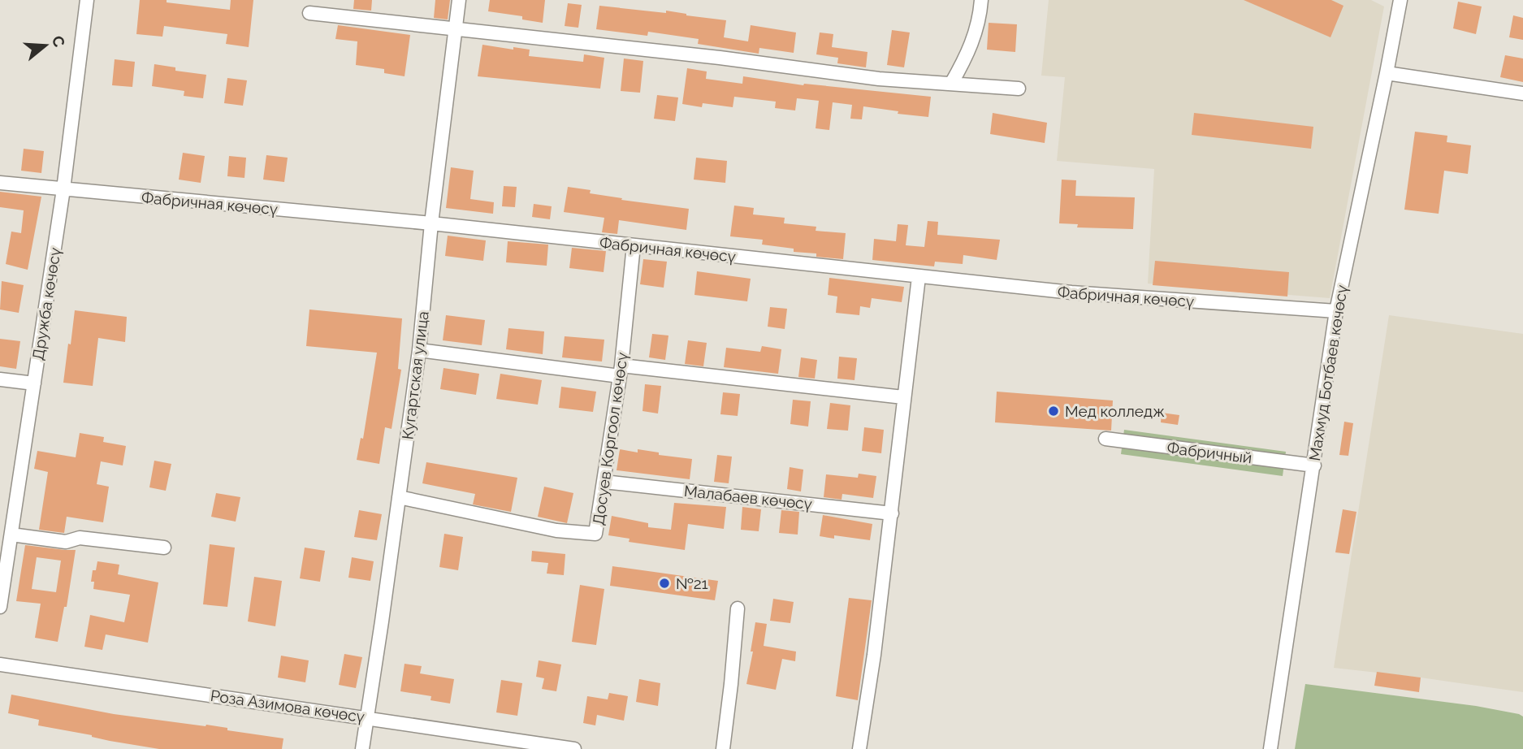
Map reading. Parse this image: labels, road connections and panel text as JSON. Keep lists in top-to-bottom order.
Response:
{
  "streets": {
    "street": [
      "Фабричная көчөсү",
      "Дружба көчөсү",
      "Махмуд Ботбаев көчөсү",
      "Кугартская улица",
      "Досуев Коргоол көчөсү",
      "Фабричный",
      "Малабаев көчөсү",
      "Роза Азимова көчөсү"
    ]
  },
  "crossings": [
    ["Фабричная көчөсү", "Дружба көчөсү"],
    ["Фабричная көчөсү", "Махмуд Ботбаев көчөсү"],
    ["Фабричная көчөсү", "Кугартская улица"],
    ["Фабричная көчөсү", "Досуев Коргоол көчөсү"],
    ["Махмуд Ботбаев көчөсү", "Фабричный"],
    ["Кугартская улица", "Досуев Коргоол көчөсү"],
    ["Кугартская улица", "Роза Азимова көчөсү"],
    ["Досуев Коргоол көчөсү", "Малабаев көчөсү"]
  ],
  "places": ["Мед колледж", "№21"],
  "north": "right"
}
